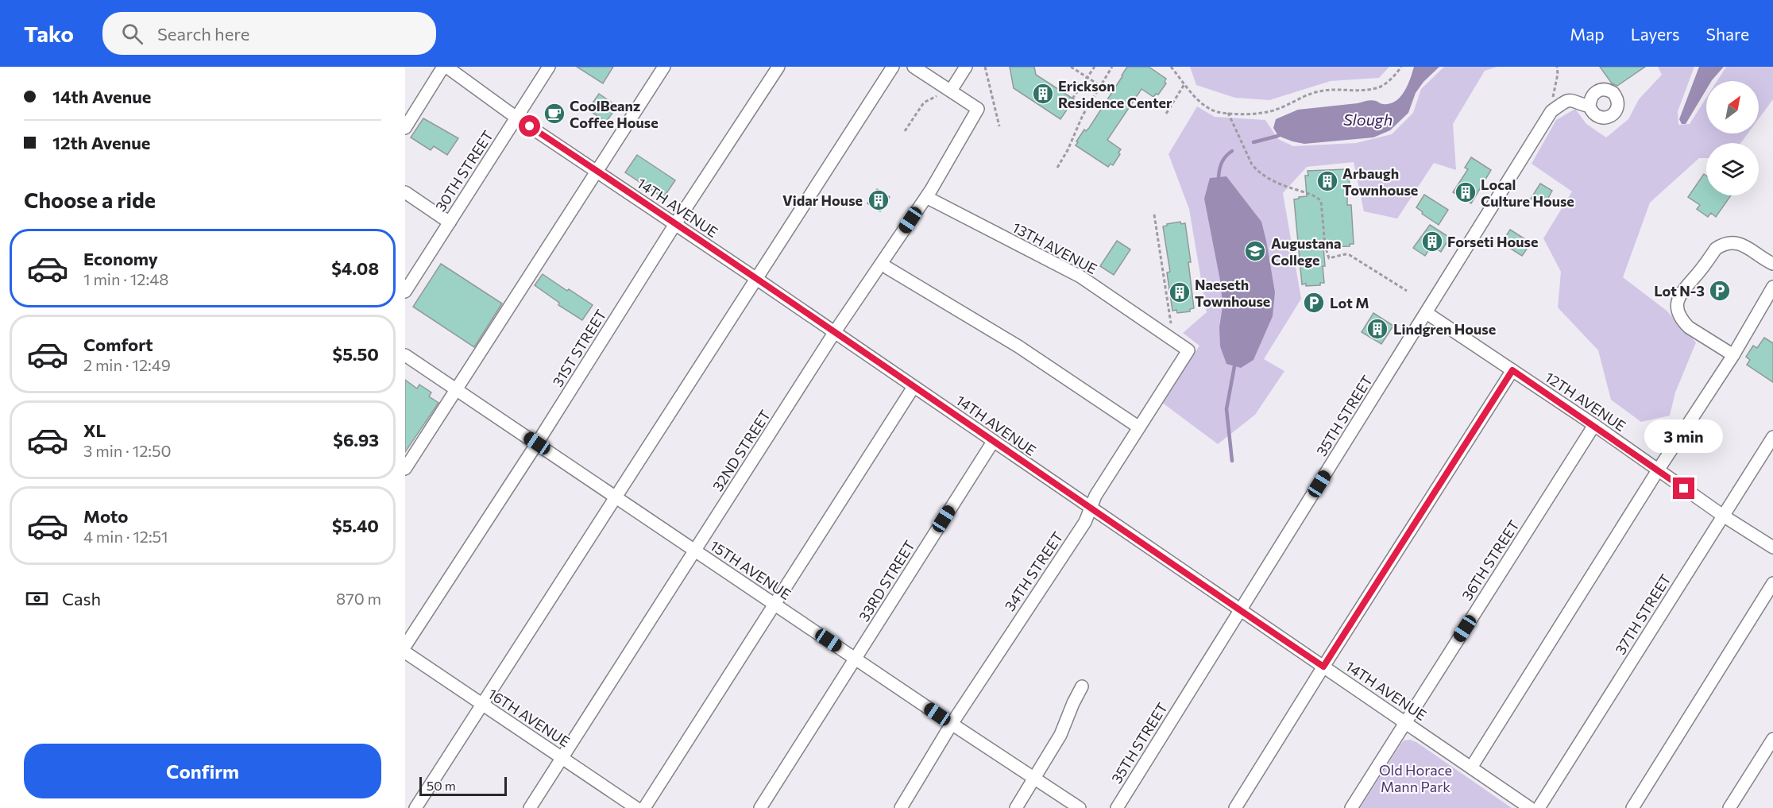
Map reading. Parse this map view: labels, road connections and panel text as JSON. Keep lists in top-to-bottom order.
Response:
{
  "streets": {
    "street": [
      "30TH STREET",
      "14TH AVENUE",
      "13TH AVENUE",
      "31ST STREET",
      "12TH AVENUE",
      "35TH STREET",
      "32ND STREET",
      "36TH STREET",
      "15TH AVENUE",
      "34TH STREET",
      "33RD STREET",
      "37TH STREET",
      "16TH AVENUE"
    ]
  },
  "crossings": [
    ["30TH STREET", "14TH AVENUE"],
    ["14TH AVENUE", "31ST STREET"],
    ["14TH AVENUE", "35TH STREET"],
    ["14TH AVENUE", "32ND STREET"],
    ["14TH AVENUE", "36TH STREET"],
    ["14TH AVENUE", "34TH STREET"],
    ["14TH AVENUE", "33RD STREET"],
    ["13TH AVENUE", "32ND STREET"],
    ["13TH AVENUE", "34TH STREET"],
    ["31ST STREET", "15TH AVENUE"],
    ["12TH AVENUE", "35TH STREET"],
    ["12TH AVENUE", "36TH STREET"],
    ["12TH AVENUE", "37TH STREET"],
    ["32ND STREET", "15TH AVENUE"],
    ["32ND STREET", "16TH AVENUE"],
    ["15TH AVENUE", "34TH STREET"],
    ["15TH AVENUE", "33RD STREET"]
  ],
  "water": ["Slough"],
  "parks": ["Old Horace Mann Park"],
  "places": {
    "building": [
      "Erickson Residence Center",
      "Arbaugh Townhouse",
      "Local Culture House",
      "Vidar House",
      "Forseti House",
      "Naeseth Townhouse",
      "Lindgren House"
    ],
    "cafe": ["CoolBeanz Coffee House"],
    "school or university": ["Augustana College"],
    "parking": ["Lot N-3", "Lot M"]
  },
  "scale_bar": "50 m",
  "north": "top right",
  "page": {
    "header": "Tako",
    "search": "Search here",
    "nav": ["Map", "Layers", "Share"],
    "banner": ["14th Avenue", "12th Avenue"],
    "heading": "Choose a ride",
    "list": [
      {
        "name": "Economy",
        "note": "1 min · 12:48",
        "value": "$4.08"
      },
      {
        "name": "Comfort",
        "note": "2 min · 12:49",
        "value": "$5.50"
      },
      {
        "name": "XL",
        "note": "3 min · 12:50",
        "value": "$6.93"
      },
      {
        "name": "Moto",
        "note": "4 min · 12:51",
        "value": "$5.40"
      }
    ],
    "bubble": "3 min",
    "pay": ["Cash", "870 m"],
    "buttons": "Confirm",
    "scale": "50 m"
  }
}
